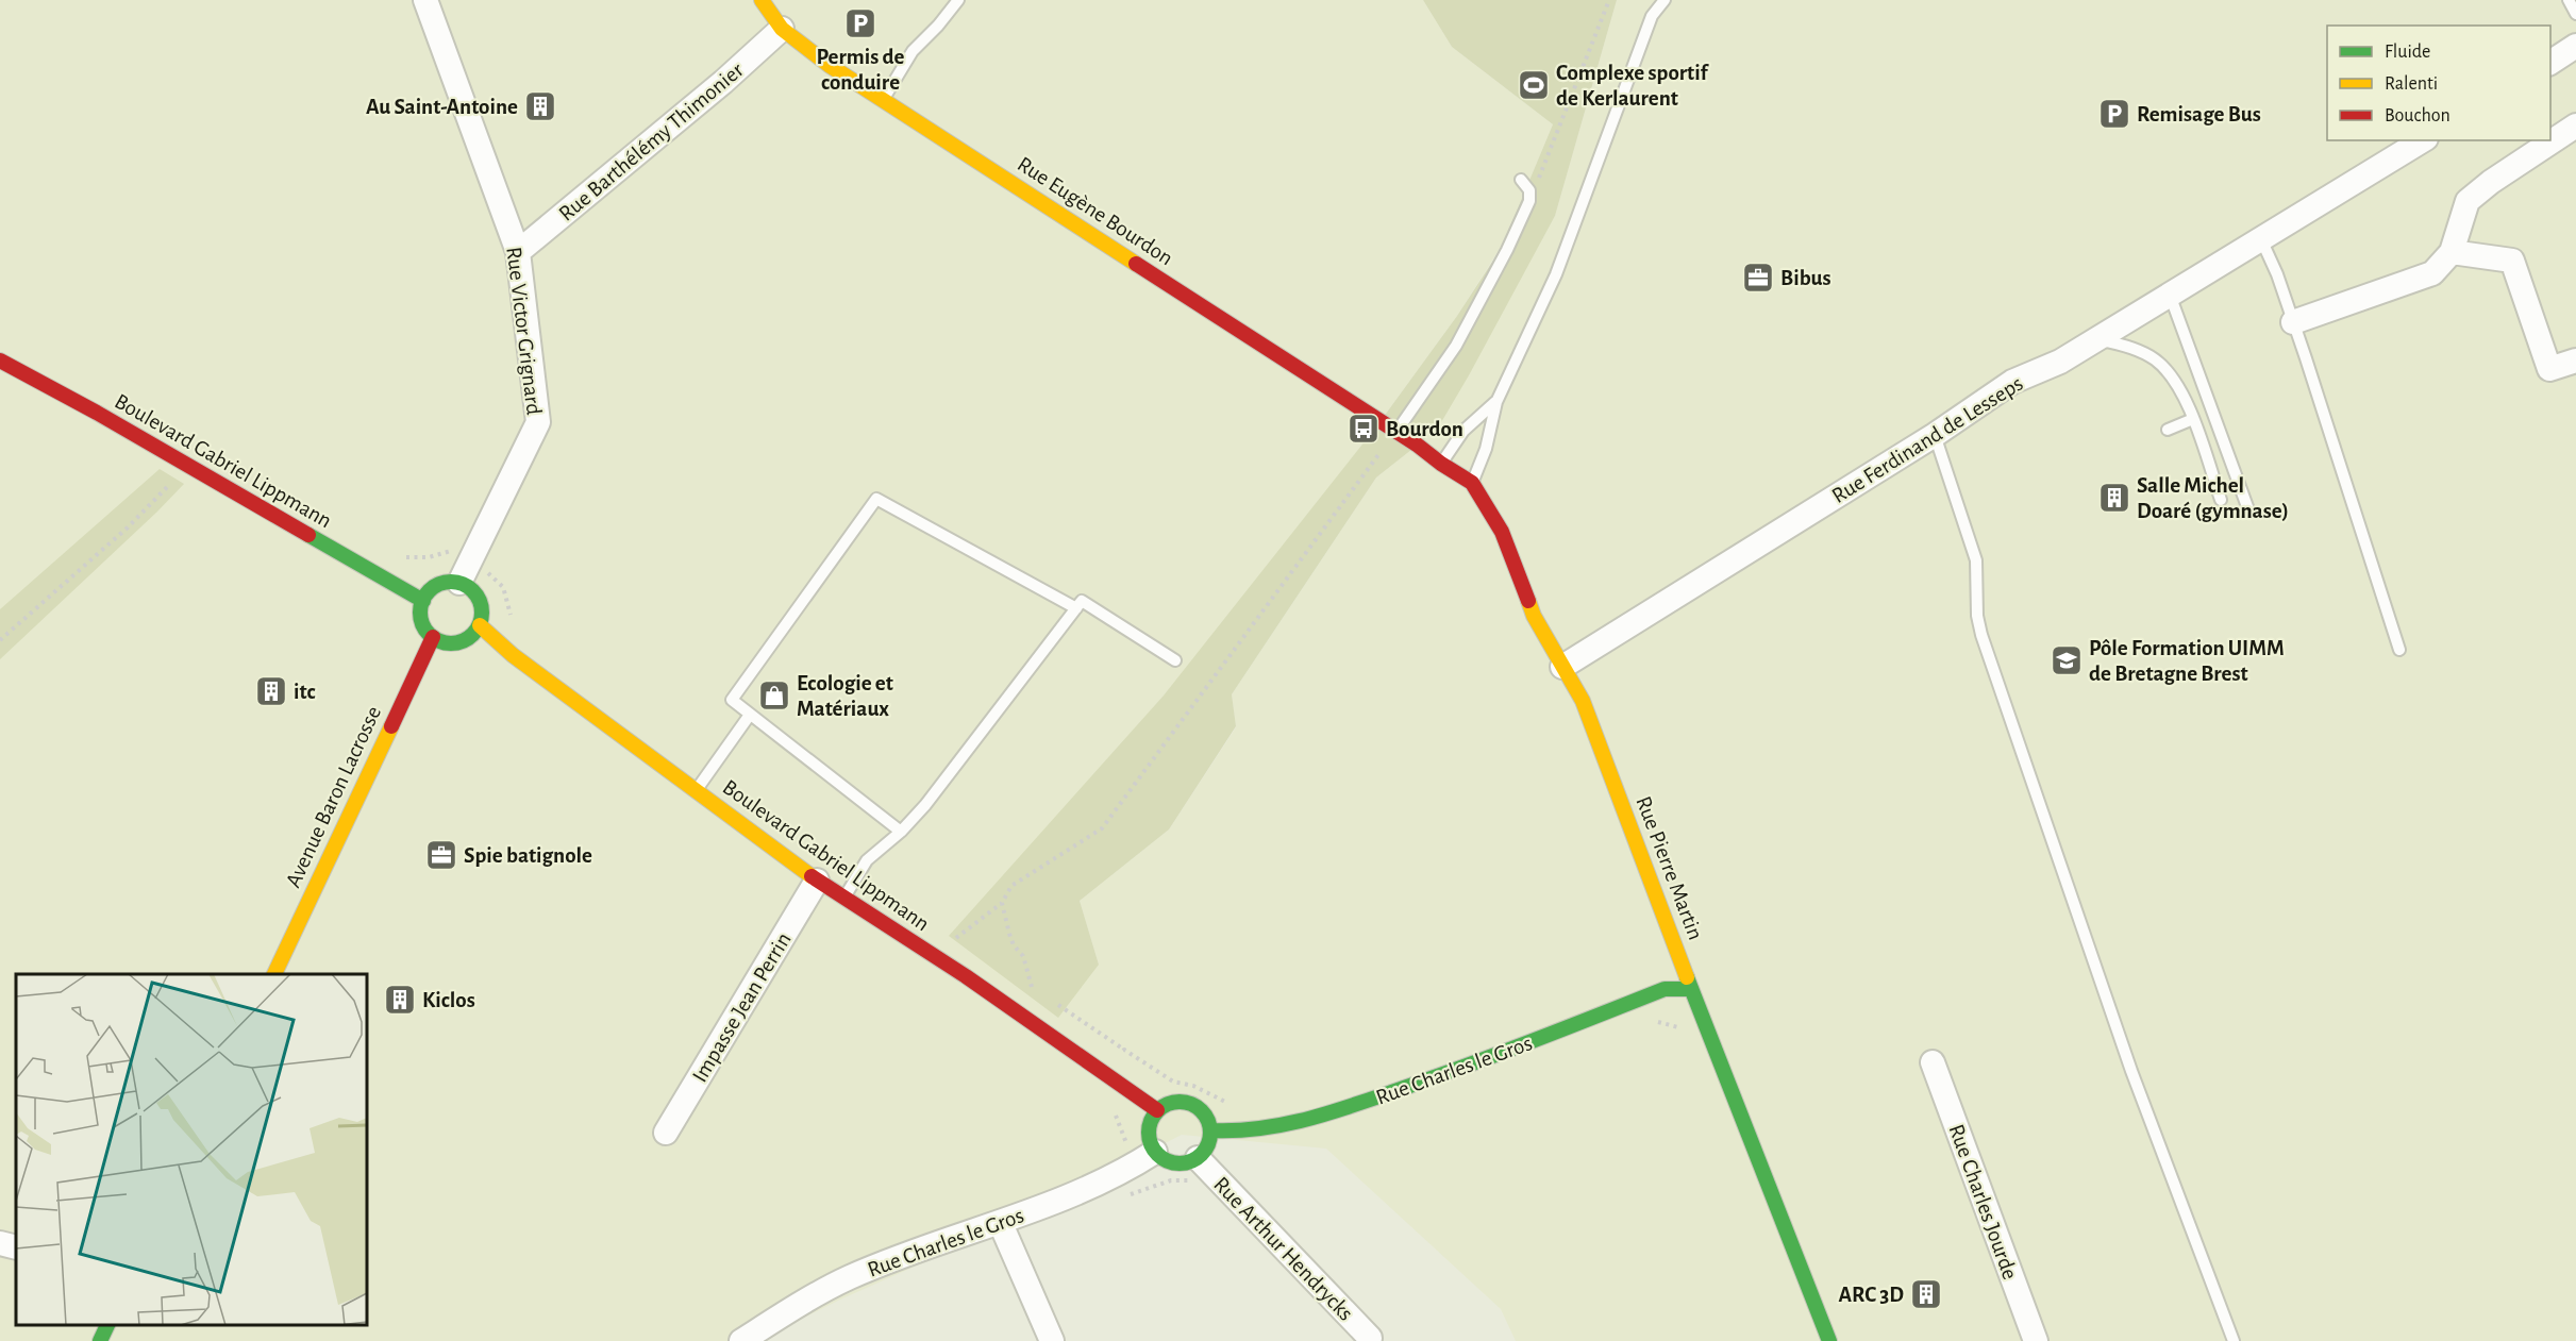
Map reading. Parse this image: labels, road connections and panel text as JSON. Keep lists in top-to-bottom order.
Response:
{
  "streets": {
    "street": [
      "Rue Barthélémy Thimonier",
      "Rue Eugène Bourdon",
      "Rue Victor Grignard",
      "Rue Ferdinand de Lesseps",
      "Boulevard Gabriel Lippmann",
      "Avenue Baron Lacrosse",
      "Rue Pierre Martin",
      "Impasse Jean Perrin",
      "Rue Charles le Gros",
      "Rue Charles Jourde",
      "Rue Arthur Hendrycks"
    ]
  },
  "crossings": [
    ["Rue Barthélémy Thimonier", "Rue Eugène Bourdon"],
    ["Rue Barthélémy Thimonier", "Rue Victor Grignard"],
    ["Rue Eugène Bourdon", "Rue Pierre Martin"],
    ["Rue Victor Grignard", "Boulevard Gabriel Lippmann"],
    ["Rue Victor Grignard", "Avenue Baron Lacrosse"],
    ["Rue Ferdinand de Lesseps", "Rue Pierre Martin"],
    ["Boulevard Gabriel Lippmann", "Avenue Baron Lacrosse"],
    ["Boulevard Gabriel Lippmann", "Impasse Jean Perrin"],
    ["Boulevard Gabriel Lippmann", "Rue Charles le Gros"],
    ["Boulevard Gabriel Lippmann", "Rue Arthur Hendrycks"],
    ["Rue Pierre Martin", "Rue Charles le Gros"],
    ["Rue Charles le Gros", "Rue Arthur Hendrycks"]
  ],
  "places": {
    "parking": ["Permis de conduire", "Remisage Bus"],
    "sports": ["Complexe sportif de Kerlaurent"],
    "building": [
      "Au Saint-Antoine",
      "Salle Michel Doaré (gymnase)",
      "itc",
      "Kiclos",
      "ARC 3D"
    ],
    "office": ["Bibus", "Spie batignole"],
    "bus stop": ["Bourdon"],
    "school or university": ["Pôle Formation UIMM de Bretagne Brest"],
    "shop": ["Ecologie et Matériaux"]
  },
  "legend": ["Fluide", "Ralenti", "Bouchon"]
}
